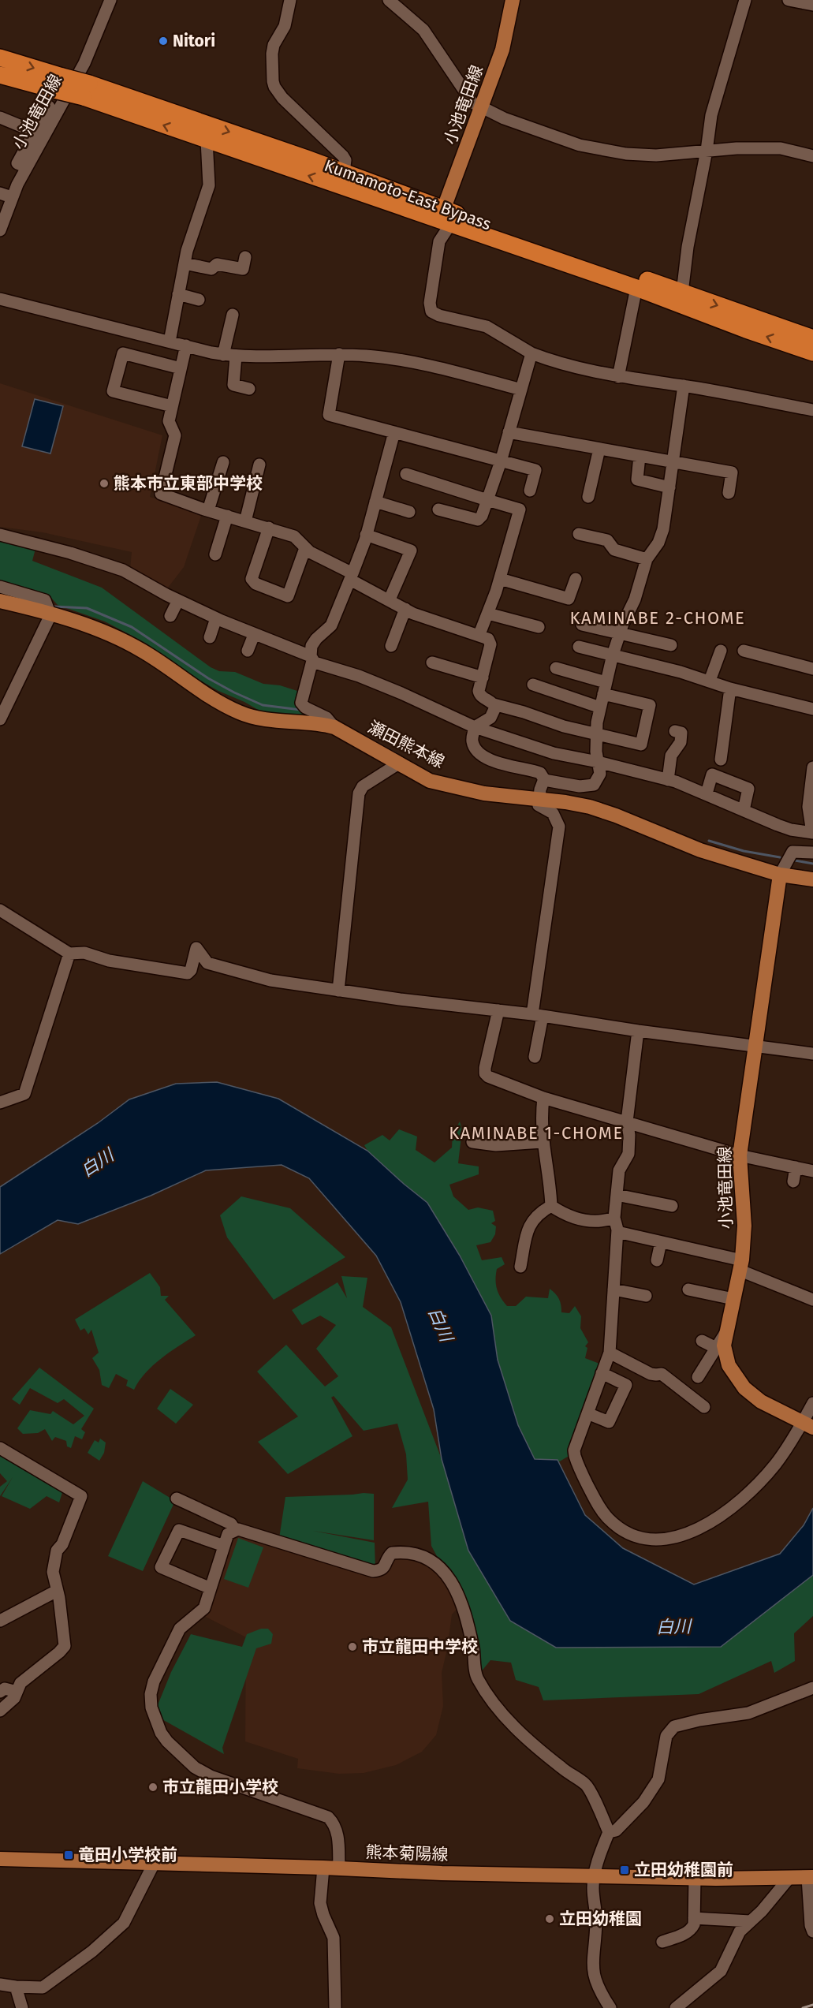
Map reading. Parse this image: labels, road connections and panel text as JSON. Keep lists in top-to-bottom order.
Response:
{
  "streets": {
    "highway": ["Kumamoto-East Bypass"],
    "main road": ["小池竜田線", "瀬田熊本線", "熊本菊陽線"]
  },
  "crossings": [
    ["小池竜田線", "Kumamoto-East Bypass"],
    ["小池竜田線", "瀬田熊本線"]
  ],
  "districts": ["KAMINABE 2-CHOME", "KAMINABE 1-CHOME"],
  "water": ["白川"],
  "places": {
    "other": [
      "Nitori",
      "熊本市立東部中学校",
      "市立龍田中学校",
      "市立龍田小学校",
      "立田幼稚園"
    ],
    "transit": ["竜田小学校前", "立田幼稚園前"]
  }
}
